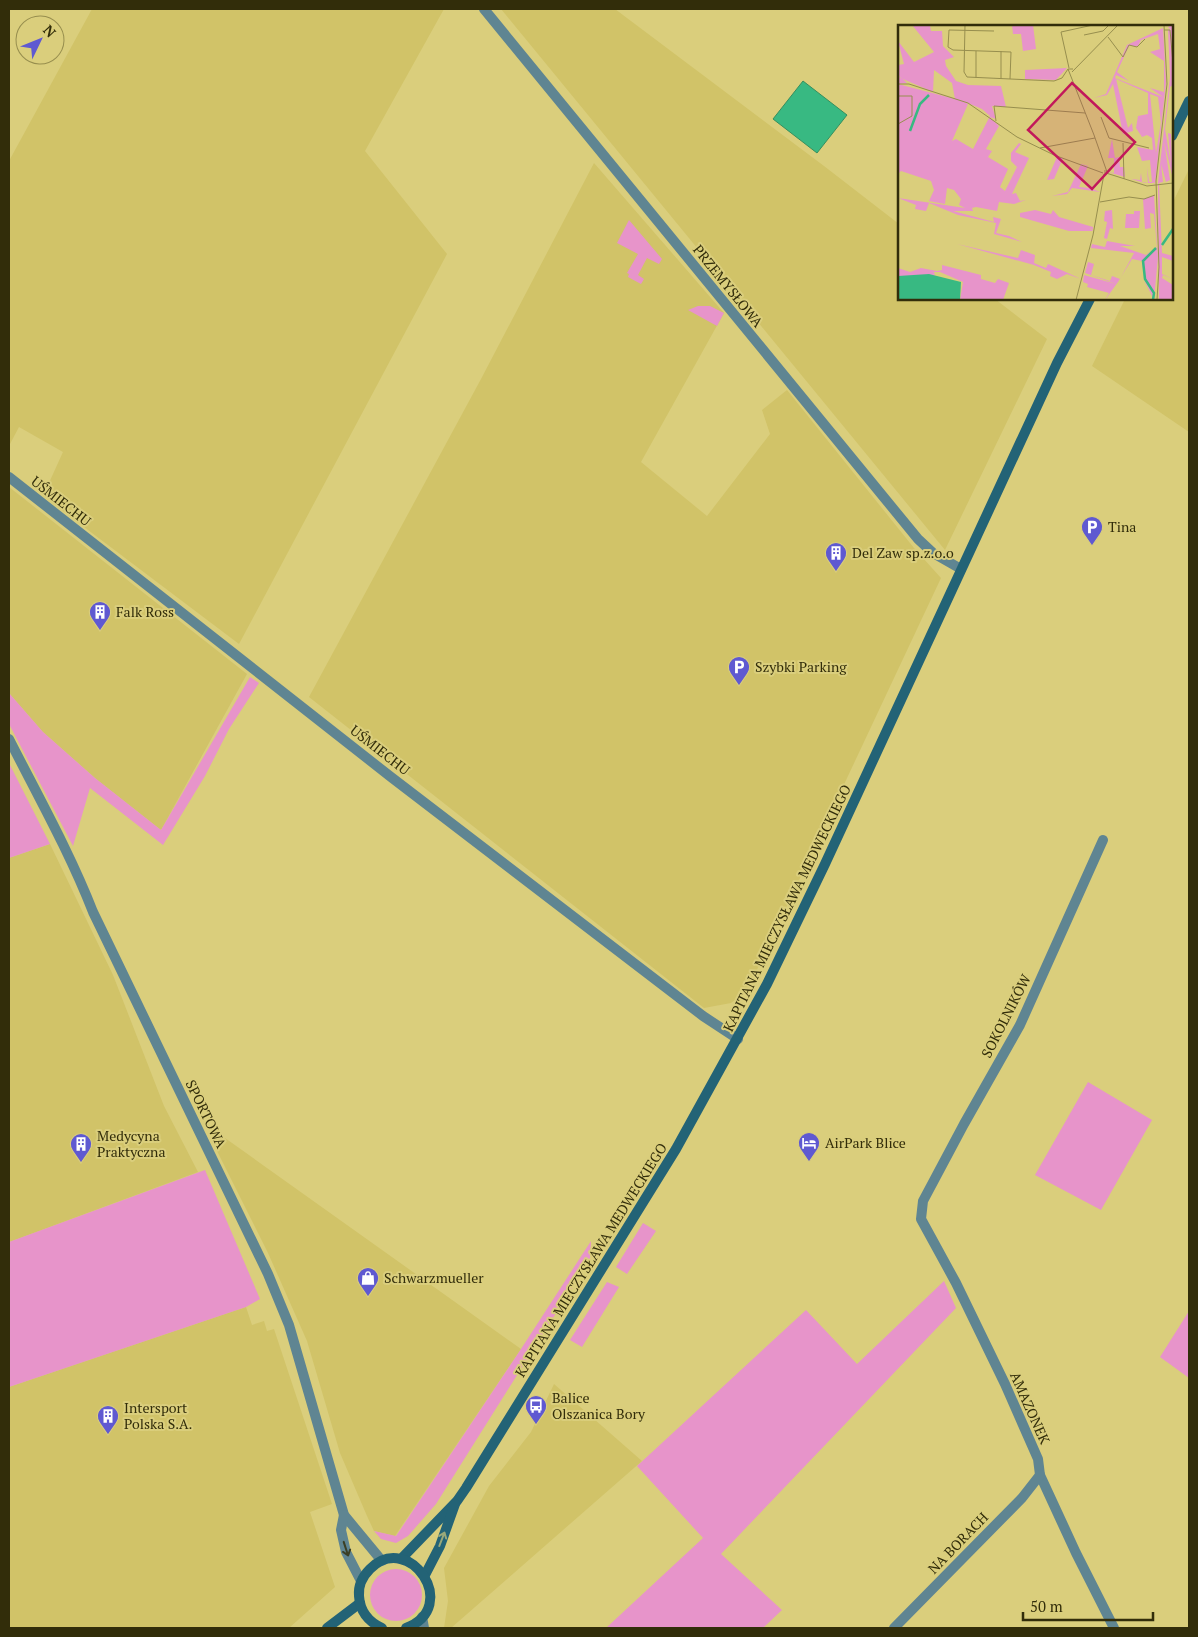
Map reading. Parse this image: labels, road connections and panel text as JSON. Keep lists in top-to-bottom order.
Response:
{
  "streets": {
    "main road": ["KAPITANA MIECZYSŁAWA MEDWECKIEGO"],
    "street": [
      "PRZEMYSŁOWA",
      "UŚMIECHU",
      "SOKOLNIKÓW",
      "SPORTOWA",
      "AMAZONEK",
      "NA BORACH"
    ]
  },
  "crossings": [
    ["PRZEMYSŁOWA", "KAPITANA MIECZYSŁAWA MEDWECKIEGO"],
    ["UŚMIECHU", "KAPITANA MIECZYSŁAWA MEDWECKIEGO"],
    ["SOKOLNIKÓW", "AMAZONEK"],
    ["AMAZONEK", "NA BORACH"]
  ],
  "places": {
    "parking": ["Tina", "Szybki Parking"],
    "building": [
      "Del Zaw sp.z.o.o",
      "Falk Ross",
      "Medycyna Praktyczna",
      "Intersport Polska S.A."
    ],
    "hotel": ["AirPark Blice"],
    "shop": ["Schwarzmueller"],
    "bus stop": ["Balice Olszanica Bory"]
  },
  "scale_bar": "50 m",
  "north": "top right"
}
